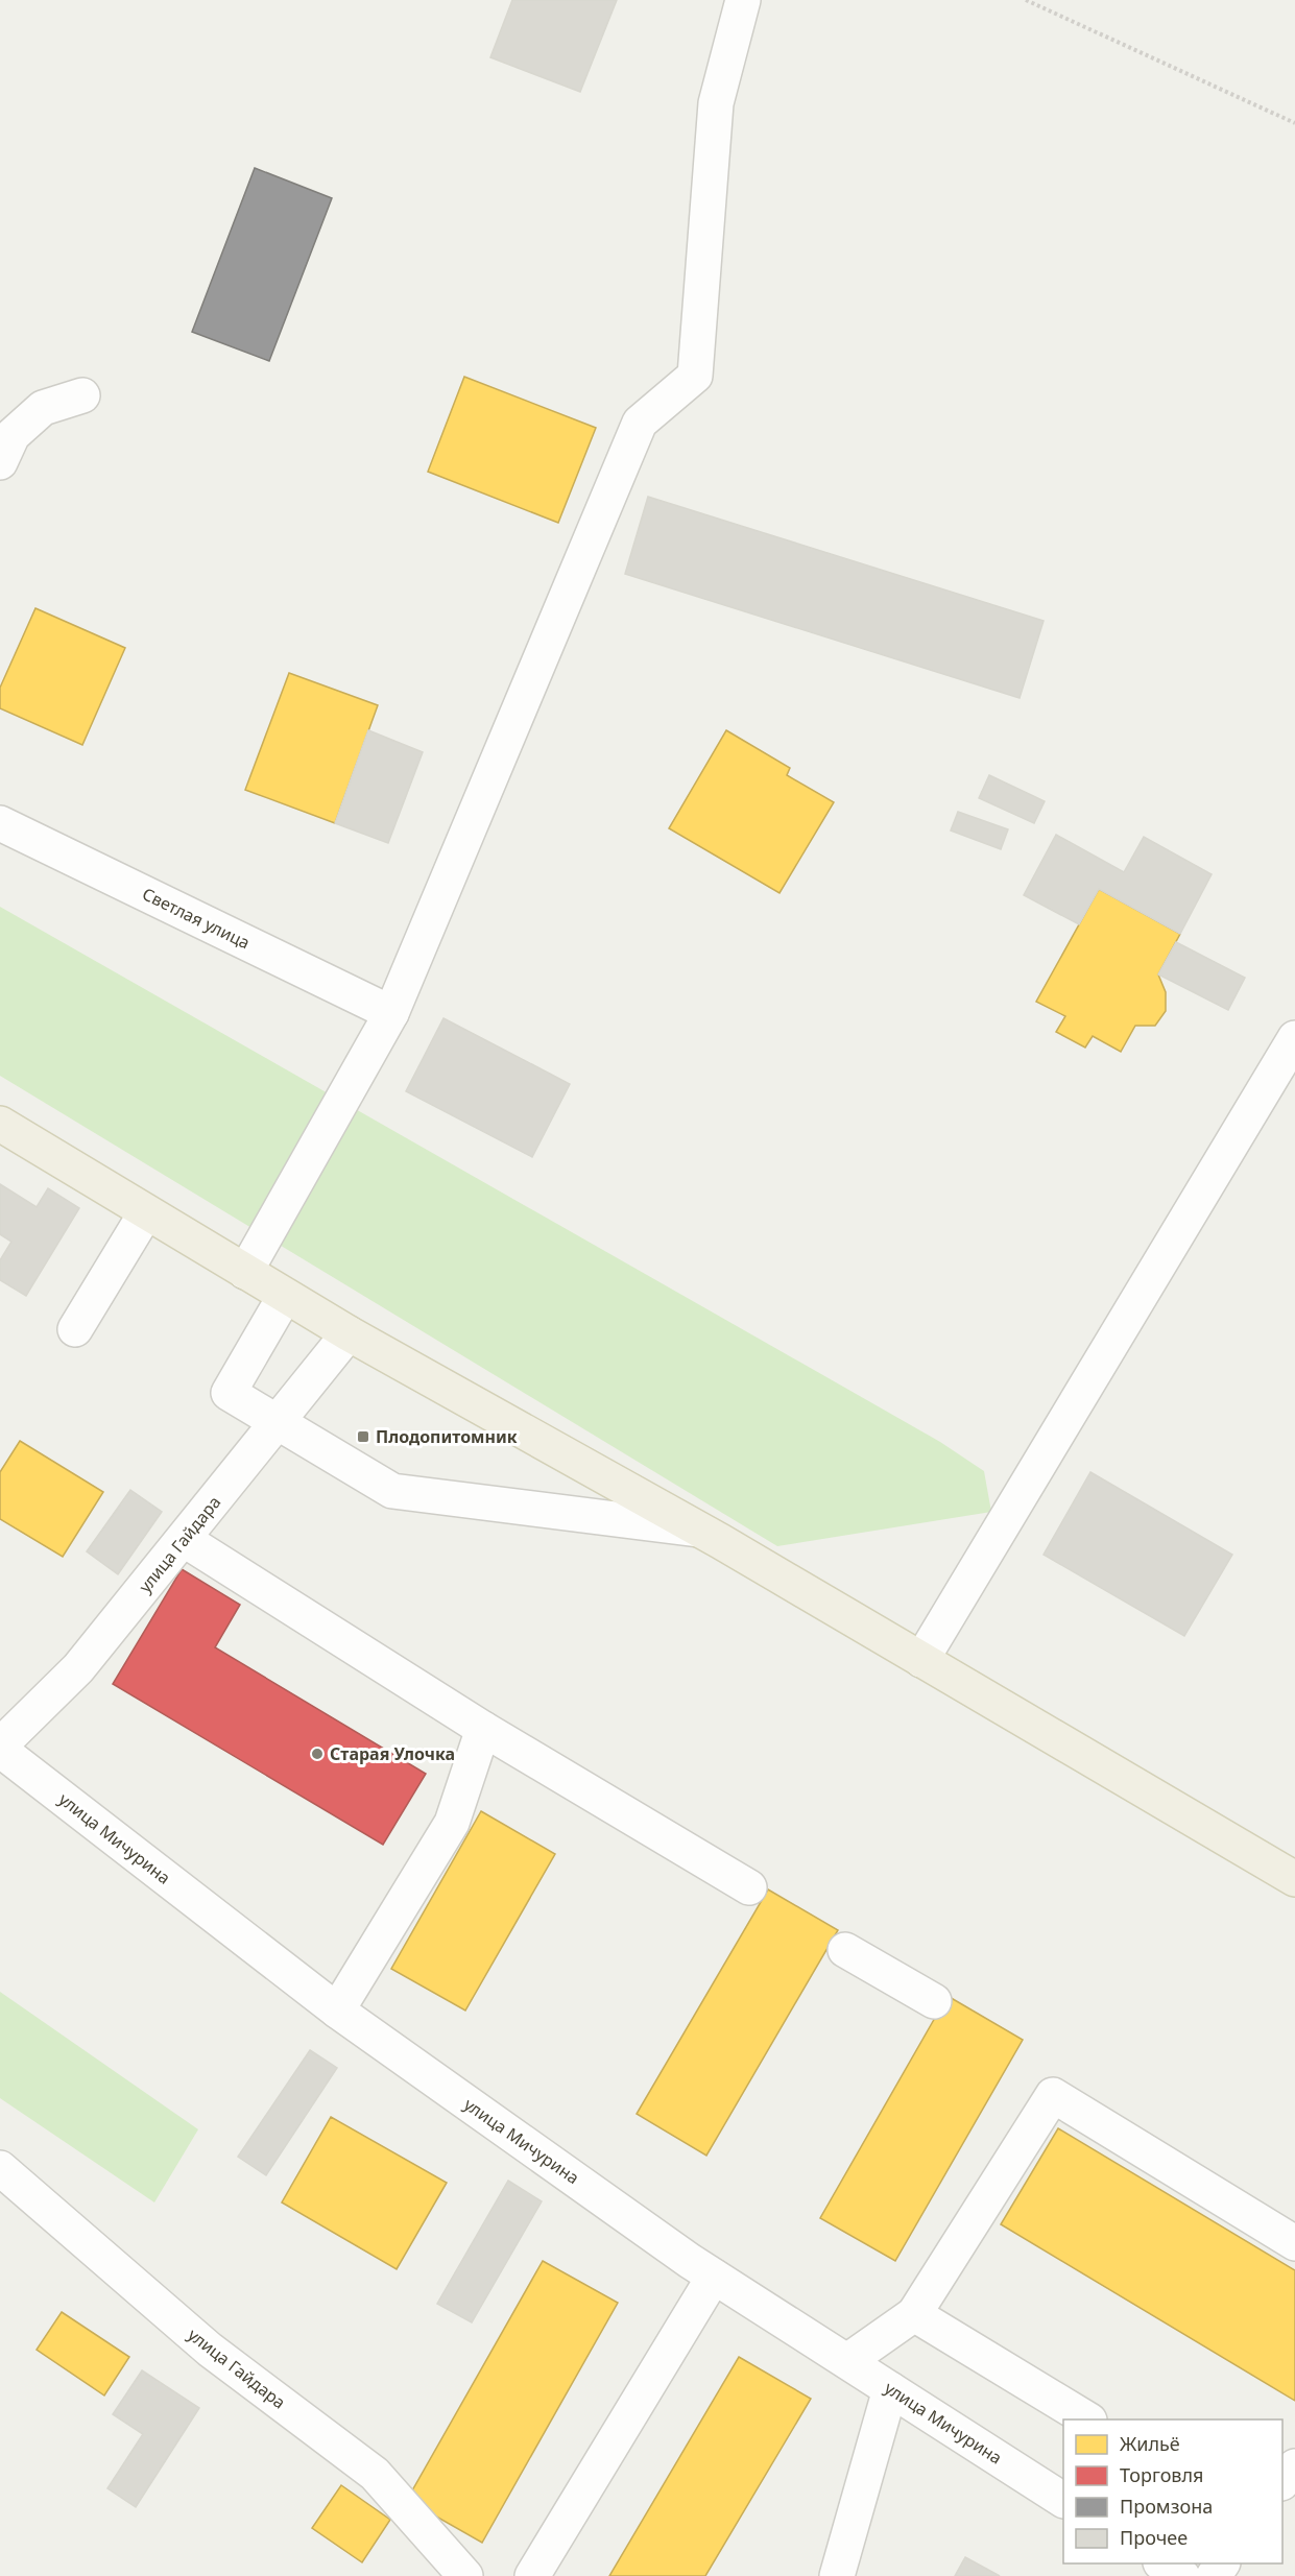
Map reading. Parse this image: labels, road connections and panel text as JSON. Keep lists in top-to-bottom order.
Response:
{
  "streets": {
    "street": ["Светлая улица", "улица Гайдара", "улица Мичурина"]
  },
  "crossings": [
    ["улица Гайдара", "улица Мичурина"]
  ],
  "places": {
    "transit": ["Плодопитомник"],
    "other": ["Старая Улочка"]
  },
  "legend": [
    "Жильё",
    "Торговля",
    "Промзона",
    "Прочее"
  ]
}
